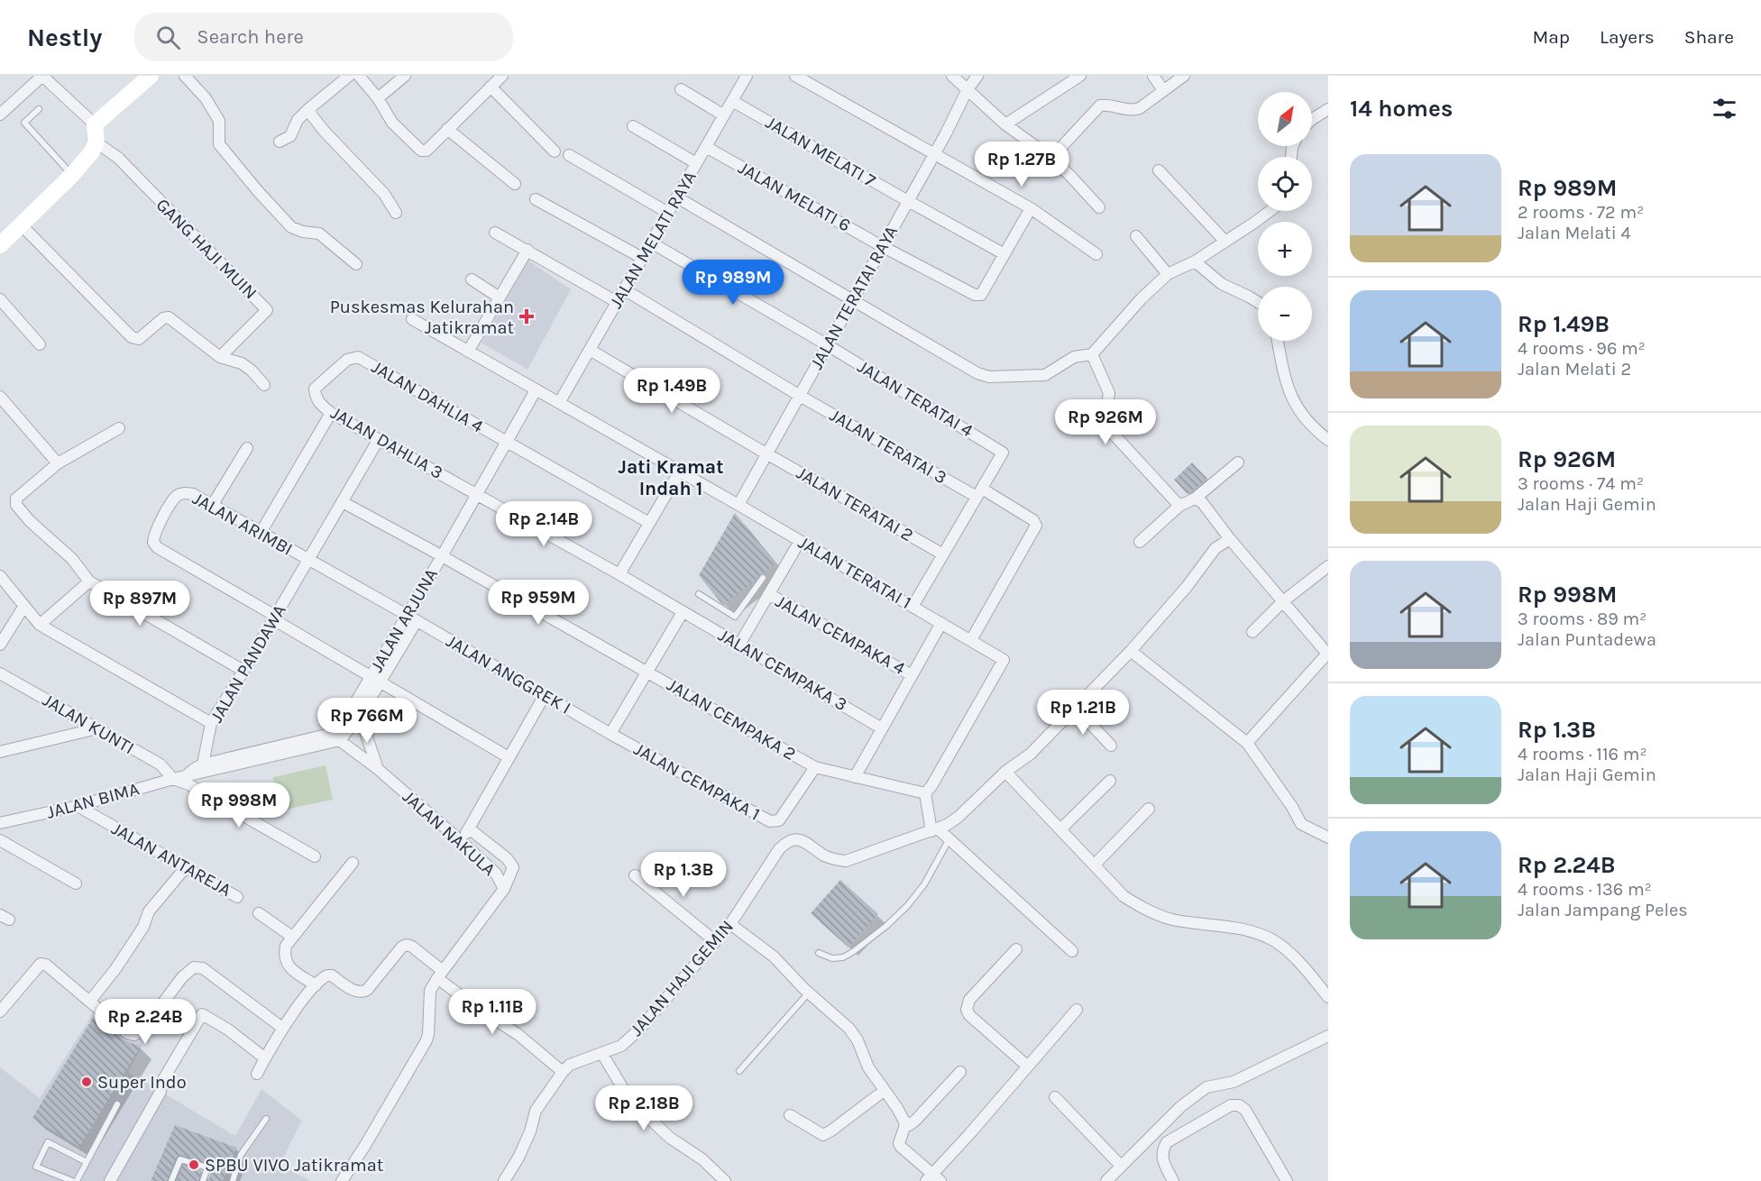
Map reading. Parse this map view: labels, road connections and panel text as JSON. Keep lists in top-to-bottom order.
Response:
{
  "streets": {
    "street": [
      "JALAN MELATI 7",
      "JALAN MELATI 6",
      "JALAN MELATI RAYA",
      "GANG HAJI MUIN",
      "JALAN TERATAI RAYA",
      "JALAN DAHLIA 4",
      "JALAN TERATAI 4",
      "JALAN DAHLIA 3",
      "JALAN TERATAI 3",
      "JALAN TERATAI 2",
      "JALAN ARIMBI",
      "JALAN TERATAI 1",
      "JALAN ARJUNA",
      "JALAN CEMPAKA 4",
      "JALAN PANDAWA",
      "JALAN CEMPAKA 3",
      "JALAN ANGGREK I",
      "JALAN CEMPAKA 2",
      "JALAN KUNTI",
      "JALAN CEMPAKA 1",
      "JALAN BIMA",
      "JALAN NAKULA",
      "JALAN ANTAREJA",
      "JALAN HAJI GEMIN"
    ]
  },
  "crossings": [
    ["JALAN MELATI 7", "JALAN MELATI 6"],
    ["JALAN MELATI 7", "JALAN MELATI RAYA"],
    ["JALAN MELATI 7", "JALAN TERATAI RAYA"],
    ["JALAN MELATI 6", "JALAN MELATI RAYA"],
    ["JALAN MELATI 6", "JALAN TERATAI RAYA"],
    ["JALAN MELATI RAYA", "JALAN TERATAI 4"],
    ["JALAN MELATI RAYA", "JALAN TERATAI 3"],
    ["JALAN MELATI RAYA", "JALAN TERATAI 2"],
    ["JALAN MELATI RAYA", "JALAN TERATAI 1"],
    ["JALAN TERATAI RAYA", "JALAN TERATAI 4"],
    ["JALAN TERATAI RAYA", "JALAN TERATAI 3"],
    ["JALAN TERATAI RAYA", "JALAN TERATAI 2"],
    ["JALAN TERATAI RAYA", "JALAN TERATAI 1"],
    ["JALAN DAHLIA 4", "JALAN DAHLIA 3"],
    ["JALAN DAHLIA 4", "JALAN ARJUNA"],
    ["JALAN TERATAI 4", "JALAN TERATAI 3"],
    ["JALAN DAHLIA 3", "JALAN ARJUNA"],
    ["JALAN DAHLIA 3", "JALAN PANDAWA"],
    ["JALAN DAHLIA 3", "JALAN CEMPAKA 3"],
    ["JALAN TERATAI 3", "JALAN TERATAI 1"],
    ["JALAN ARIMBI", "JALAN ARJUNA"],
    ["JALAN ARIMBI", "JALAN PANDAWA"],
    ["JALAN ARIMBI", "JALAN ANGGREK I"],
    ["JALAN TERATAI 1", "JALAN ARJUNA"],
    ["JALAN ARJUNA", "JALAN ANGGREK I"],
    ["JALAN ARJUNA", "JALAN CEMPAKA 2"],
    ["JALAN ARJUNA", "JALAN NAKULA"],
    ["JALAN PANDAWA", "JALAN CEMPAKA 2"],
    ["JALAN PANDAWA", "JALAN BIMA"],
    ["JALAN ANGGREK I", "JALAN CEMPAKA 1"],
    ["JALAN CEMPAKA 2", "JALAN CEMPAKA 1"],
    ["JALAN KUNTI", "JALAN BIMA"],
    ["JALAN BIMA", "JALAN ANTAREJA"]
  ],
  "districts": ["Jati Kramat Indah 1"],
  "places": {
    "health": ["Puskesmas Kelurahan Jatikramat"],
    "other": ["Super Indo", "SPBU VIVO Jatikramat"]
  },
  "north": "top right",
  "page": {
    "header": "Nestly",
    "search": "Search here",
    "nav": ["Map", "Layers", "Share"],
    "heading": "14 homes",
    "map_buttons": ["+", "−"],
    "list": [
      {
        "name": "Rp 989M",
        "note": "2 rooms · 72 m² · Jalan Melati 4"
      },
      {
        "name": "Rp 1.49B",
        "note": "4 rooms · 96 m² · Jalan Melati 2"
      },
      {
        "name": "Rp 926M",
        "note": "3 rooms · 74 m² · Jalan Haji Gemin"
      },
      {
        "name": "Rp 998M",
        "note": "3 rooms · 89 m² · Jalan Puntadewa"
      },
      {
        "name": "Rp 1.3B",
        "note": "4 rooms · 116 m² · Jalan Haji Gemin"
      },
      {
        "name": "Rp 2.24B",
        "note": "4 rooms · 136 m² · Jalan Jampang Peles"
      }
    ],
    "price": [
      "Rp 1.27B",
      "Rp 989M",
      "Rp 1.49B",
      "Rp 926M",
      "Rp 2.14B",
      "Rp 959M",
      "Rp 897M",
      "Rp 1.21B",
      "Rp 766M",
      "Rp 998M",
      "Rp 1.3B",
      "Rp 1.11B",
      "Rp 2.24B",
      "Rp 2.18B"
    ]
  }
}
